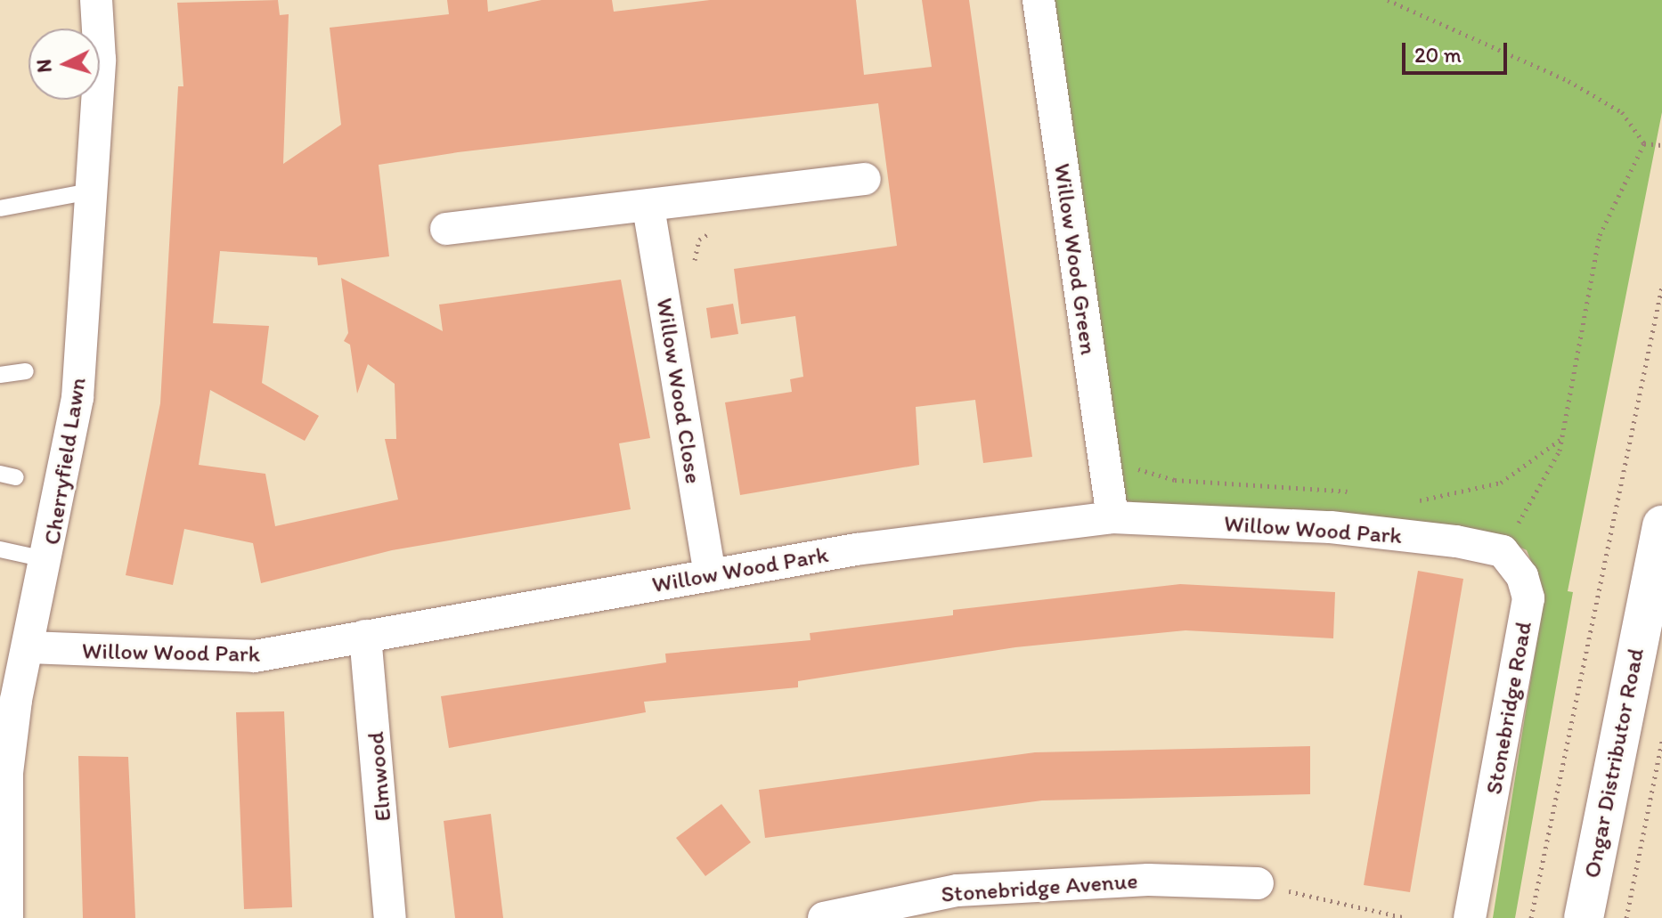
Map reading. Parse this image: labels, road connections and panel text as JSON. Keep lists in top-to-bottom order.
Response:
{
  "streets": {
    "street": [
      "Willow Wood Green",
      "Willow Wood Close",
      "Cherryfield Lawn",
      "Willow Wood Park",
      "Stonebridge Road",
      "Ongar Distributor Road",
      "Elmwood",
      "Stonebridge Avenue"
    ]
  },
  "crossings": [
    ["Willow Wood Green", "Willow Wood Park"],
    ["Willow Wood Close", "Willow Wood Park"],
    ["Cherryfield Lawn", "Willow Wood Park"],
    ["Willow Wood Park", "Stonebridge Road"],
    ["Willow Wood Park", "Elmwood"]
  ],
  "scale_bar": "20 m",
  "north": "left"
}
